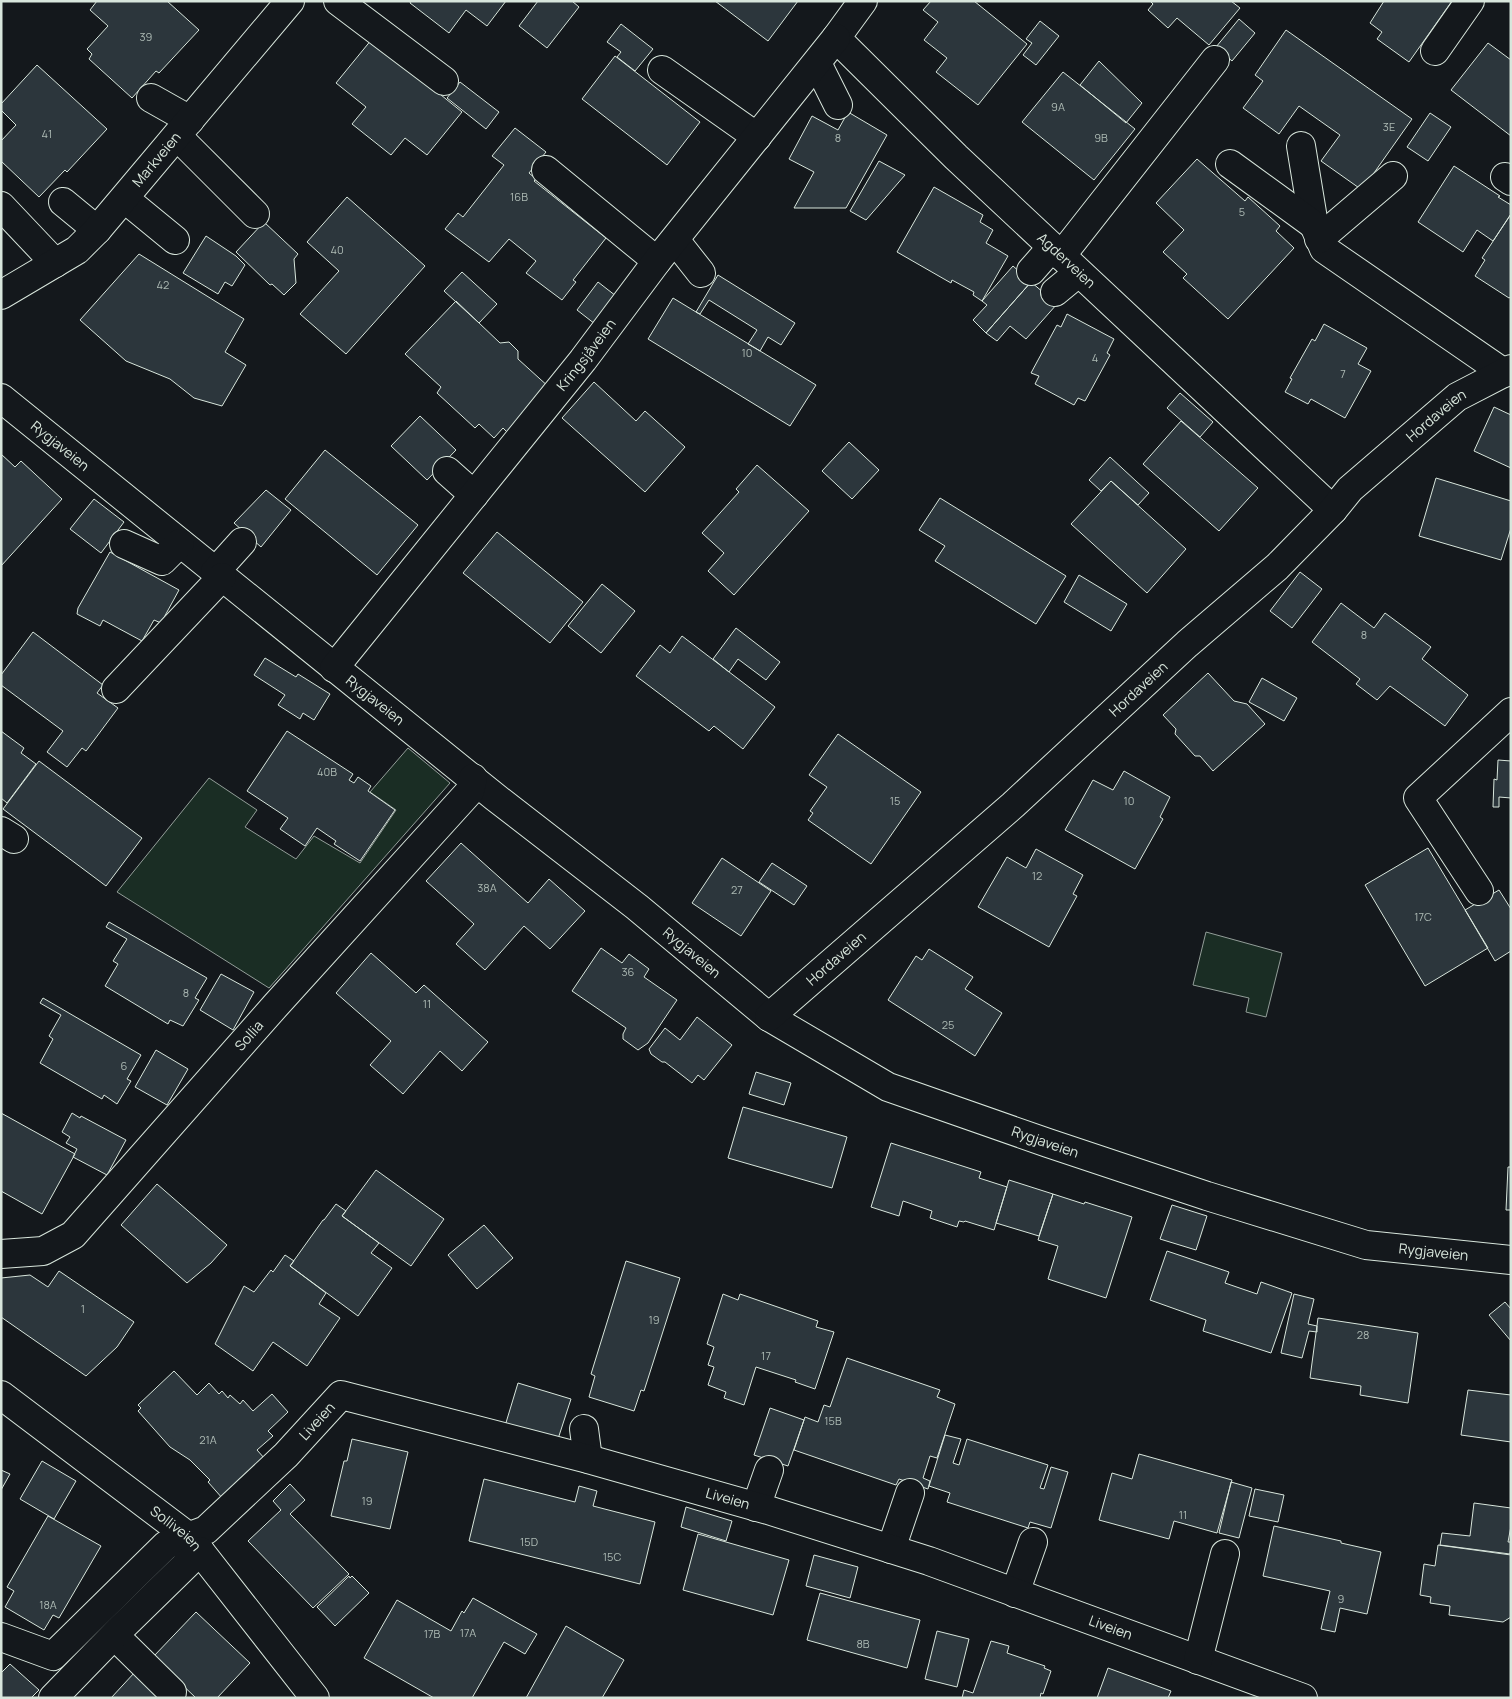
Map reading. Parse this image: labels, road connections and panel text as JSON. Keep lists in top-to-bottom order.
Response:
{
  "streets": {
    "street": [
      "Markveien",
      "Agderveien",
      "Kringsjåveien",
      "Hordaveien",
      "Rygjaveien",
      "Sollia",
      "Liveien",
      "Solliveien"
    ]
  },
  "crossings": [
    ["Agderveien", "Kringsjåveien"],
    ["Agderveien", "Hordaveien"],
    ["Kringsjåveien", "Rygjaveien"],
    ["Hordaveien", "Rygjaveien"],
    ["Rygjaveien", "Sollia"],
    ["Liveien", "Solliveien"]
  ],
  "house_numbers": [
    "39",
    "9A",
    "3E",
    "41",
    "8",
    "9B",
    "16B",
    "5",
    "40",
    "42",
    "10",
    "4",
    "7",
    "8",
    "40B",
    "15",
    "10",
    "12",
    "38A",
    "27",
    "17C",
    "36",
    "8",
    "11",
    "25",
    "6",
    "1",
    "19",
    "28",
    "17",
    "15B",
    "21A",
    "19",
    "11",
    "15D",
    "15C",
    "9",
    "18A",
    "17A",
    "17B",
    "8B"
  ]
}
